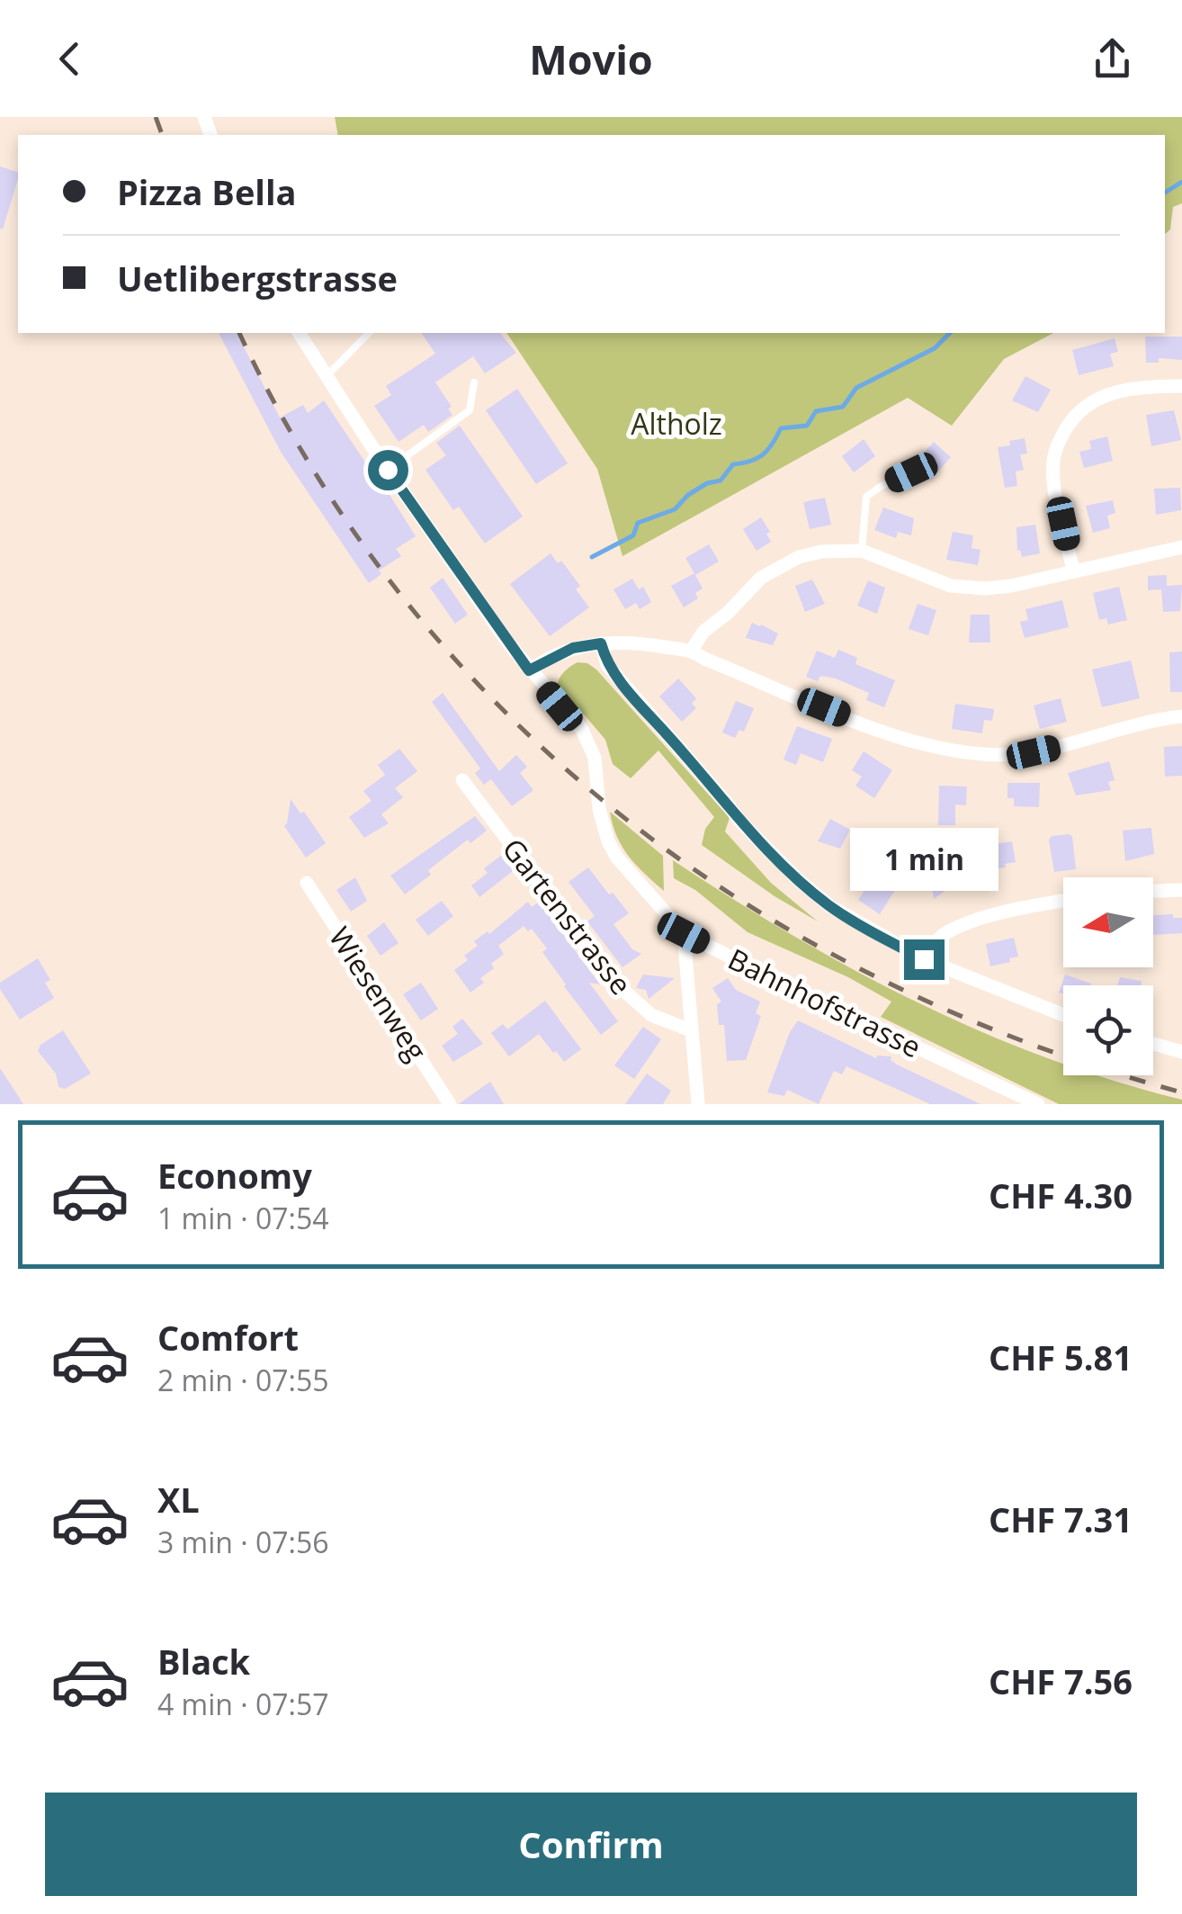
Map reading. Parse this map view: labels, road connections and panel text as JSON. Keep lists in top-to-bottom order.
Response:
{
  "streets": {
    "street": ["Gartenstrasse", "Wiesenweg", "Bahnhofstrasse"]
  },
  "parks": ["Altholz"],
  "north": "left",
  "page": {
    "header": "Movio",
    "banner": ["Pizza Bella", "Uetlibergstrasse"],
    "bubble": "1 min",
    "list": [
      {
        "name": "Economy",
        "note": "1 min · 07:54",
        "value": "CHF 4.30"
      },
      {
        "name": "Comfort",
        "note": "2 min · 07:55",
        "value": "CHF 5.81"
      },
      {
        "name": "XL",
        "note": "3 min · 07:56",
        "value": "CHF 7.31"
      },
      {
        "name": "Black",
        "note": "4 min · 07:57",
        "value": "CHF 7.56"
      }
    ],
    "buttons": "Confirm"
  }
}
